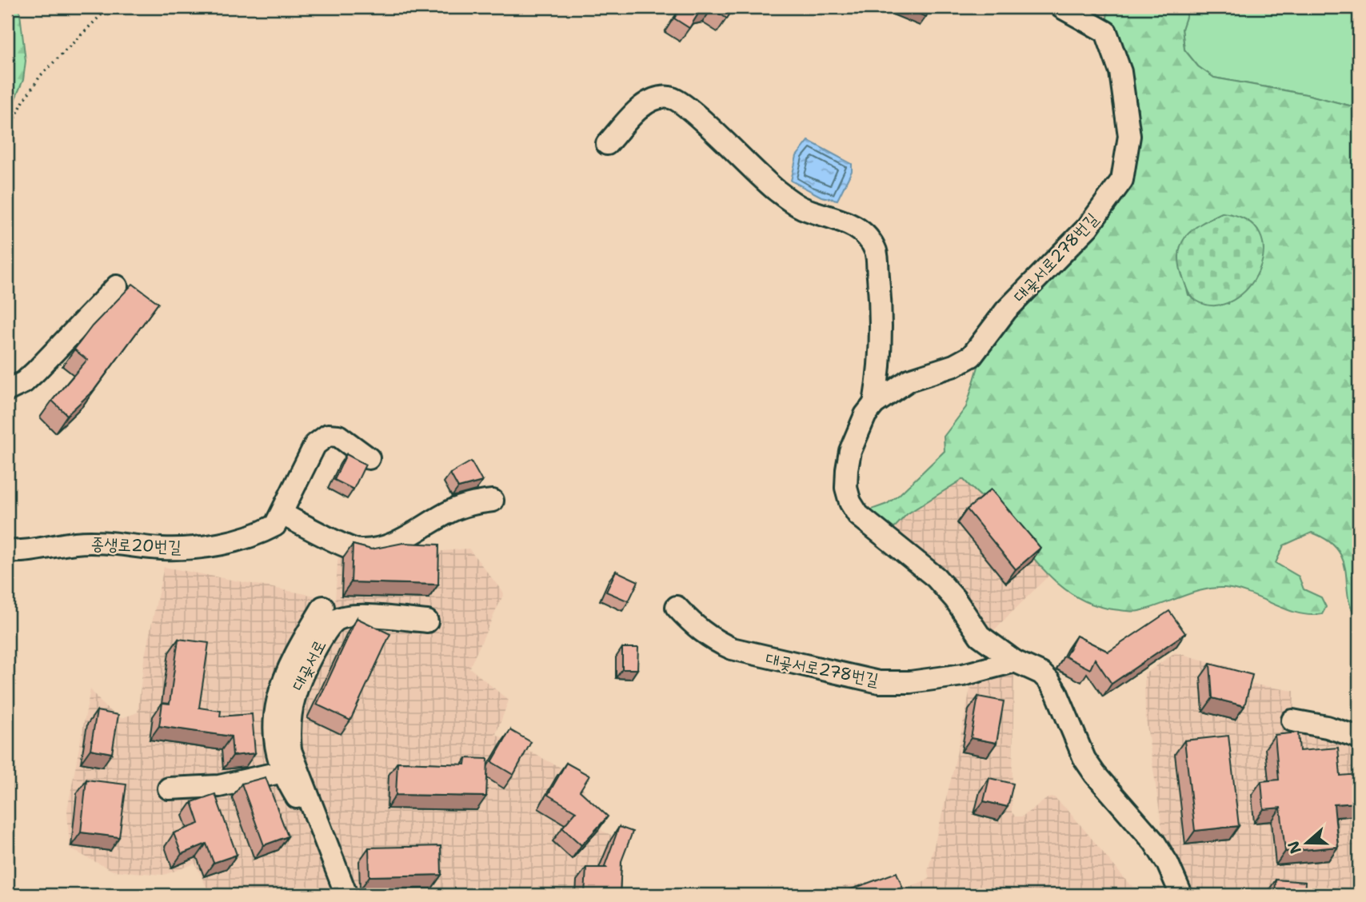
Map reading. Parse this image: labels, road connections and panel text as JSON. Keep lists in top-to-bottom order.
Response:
{
  "streets": {
    "lane": ["대곶서로278번길", "종생로20번길", "대곶서로"]
  },
  "north": "left"
}
